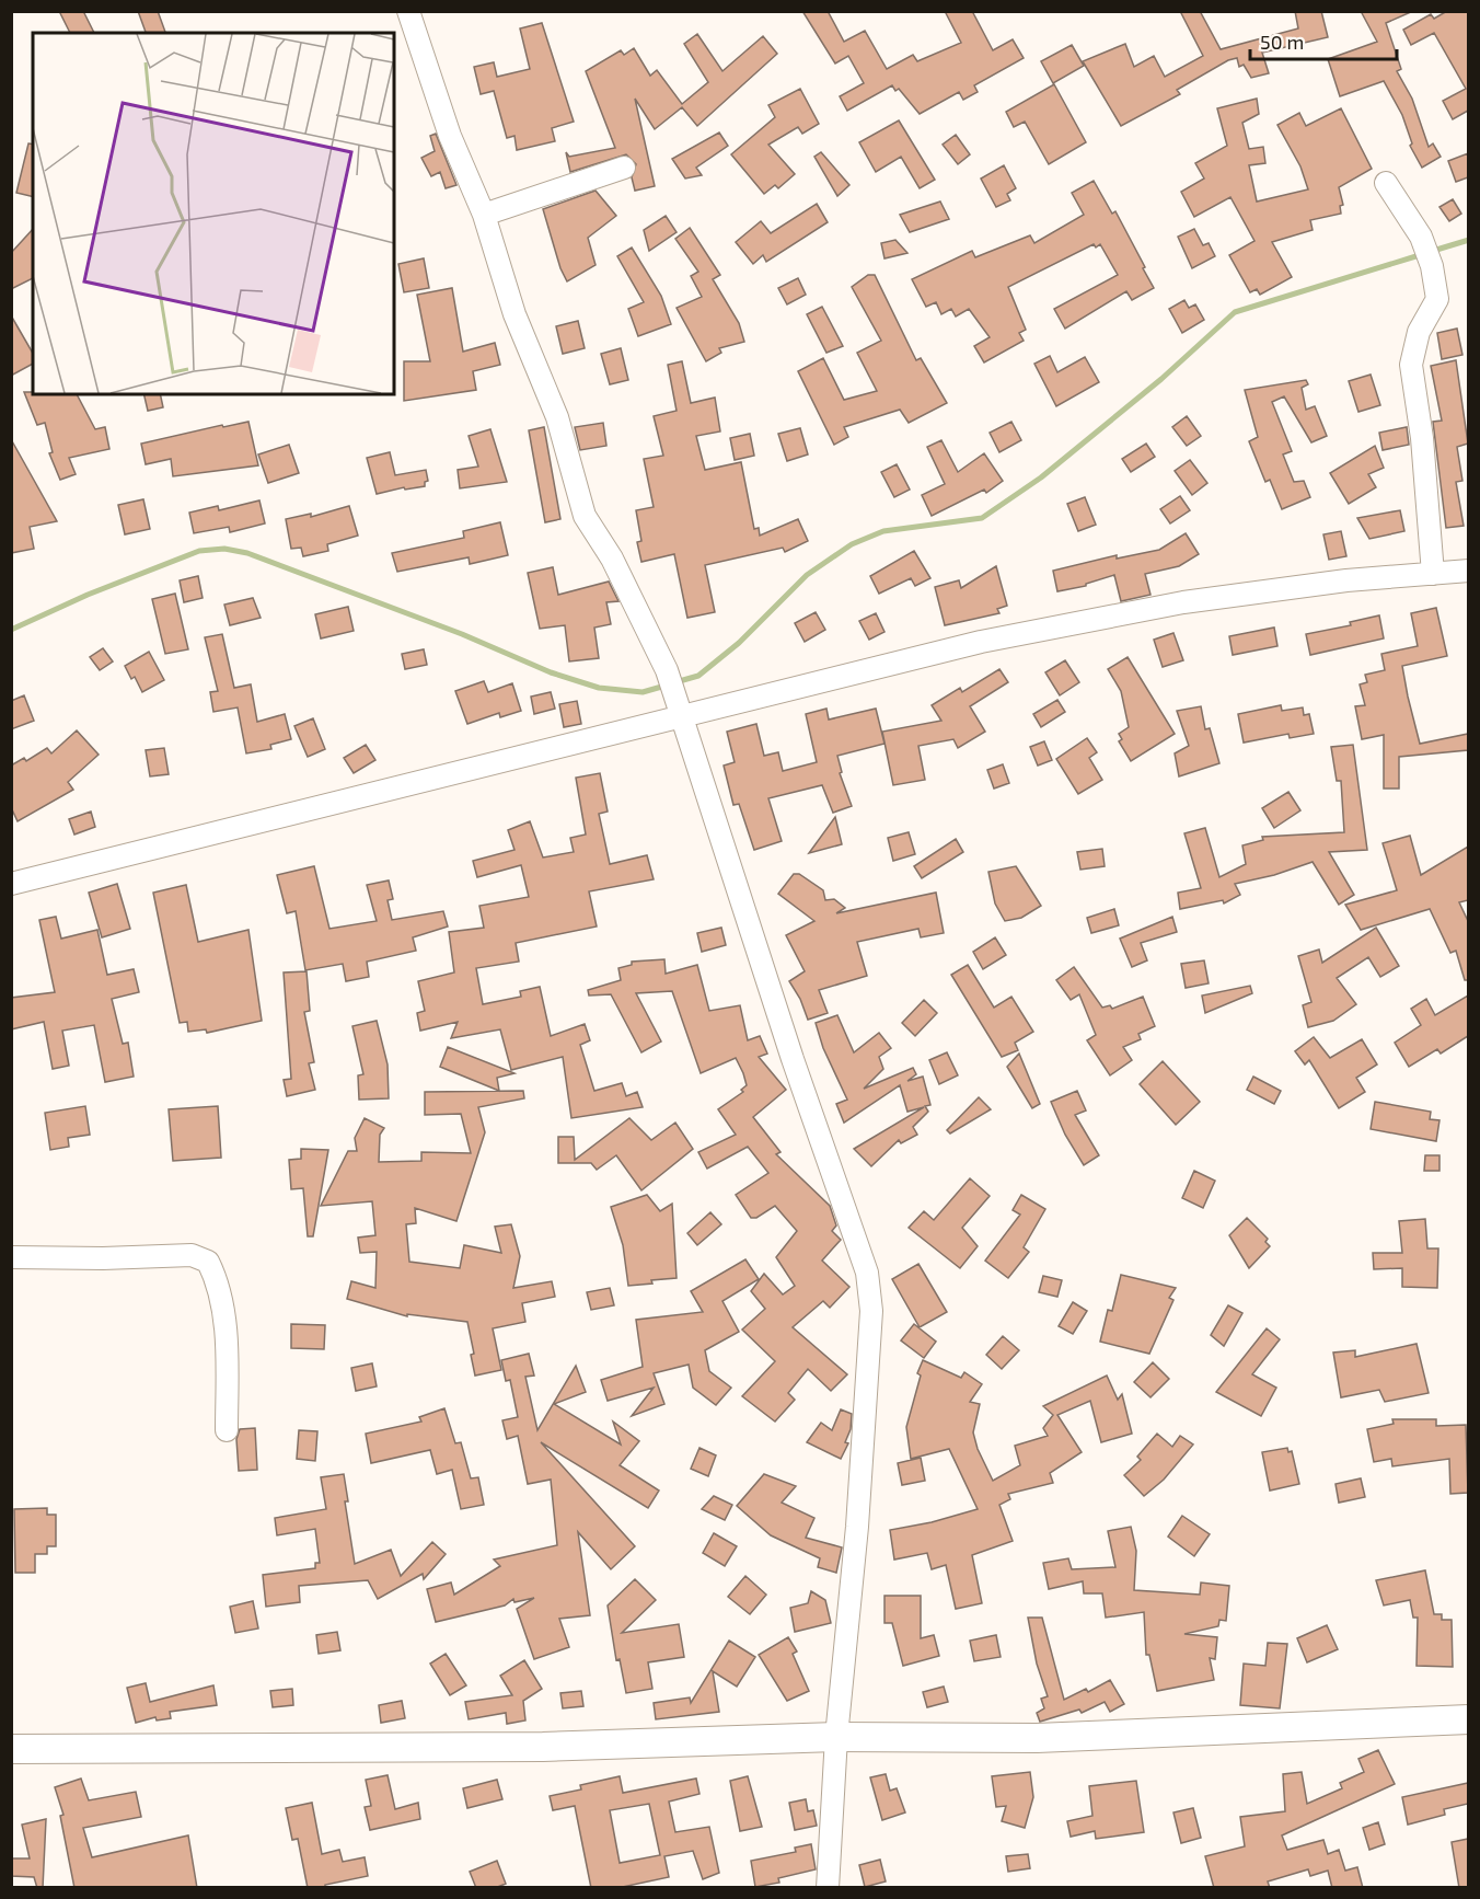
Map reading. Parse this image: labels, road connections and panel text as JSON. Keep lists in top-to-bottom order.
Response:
{
  "scale_bar": "50 m"
}
